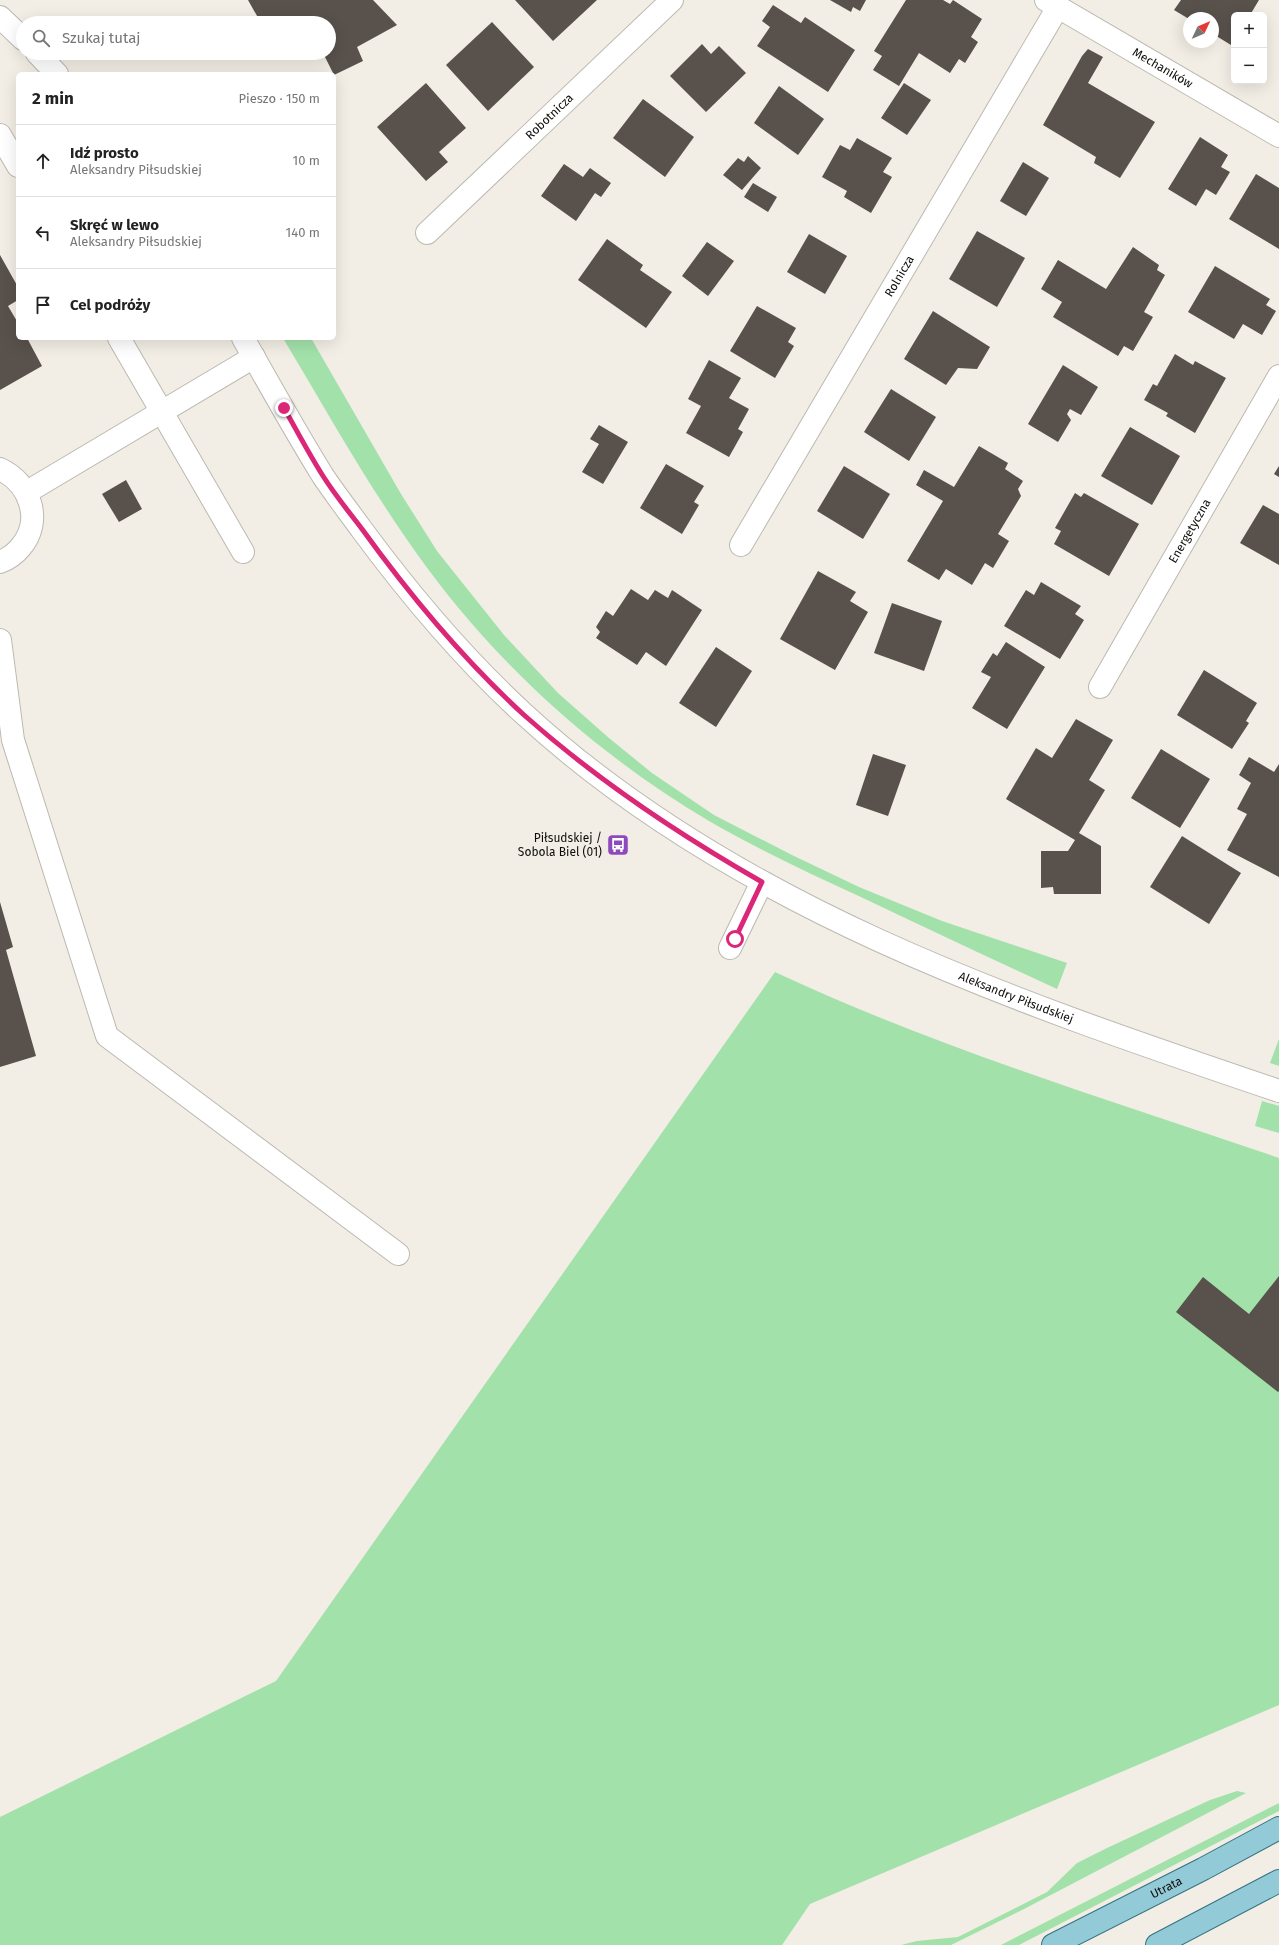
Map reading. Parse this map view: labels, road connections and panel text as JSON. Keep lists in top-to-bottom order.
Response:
{
  "streets": {
    "main road": ["Utrata"],
    "street": [
      "Mechaników",
      "Robotnicza",
      "Rolnicza",
      "Energetyczna",
      "Aleksandry Piłsudskiej"
    ]
  },
  "crossings": [
    ["Mechaników", "Rolnicza"]
  ],
  "places": {
    "bus stop": ["Piłsudskiej / Sobola Biel (01)"]
  },
  "north": "top right",
  "page": {
    "map_buttons": ["+", "−"],
    "search": "Szukaj tutaj",
    "heading": ["2 min", "Pieszo · 150 m"],
    "list": [
      ["Idź prosto", "Aleksandry Piłsudskiej", "10 m"],
      ["Skręć w lewo", "Aleksandry Piłsudskiej", "140 m"],
      "Cel podróży"
    ]
  }
}
